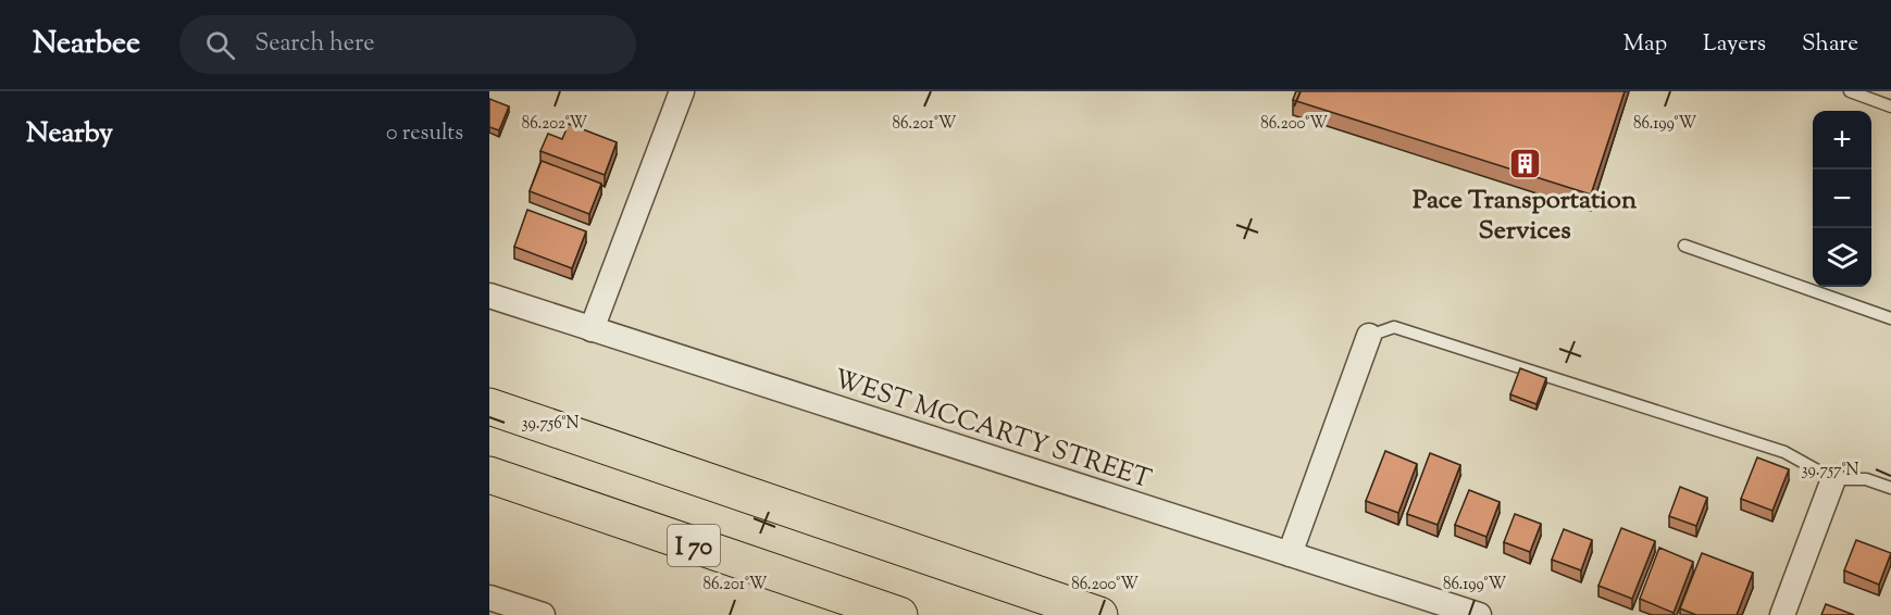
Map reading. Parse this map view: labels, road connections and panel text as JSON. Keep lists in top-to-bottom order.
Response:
{
  "streets": {
    "highway": ["I 70"],
    "street": ["WEST MCCARTY STREET"]
  },
  "places": {
    "building": ["Pace Transportation Services"]
  },
  "page": {
    "header": "Nearbee",
    "search": "Search here",
    "nav": ["Map", "Layers", "Share"],
    "heading": ["Nearby", "0 results"],
    "map_buttons": ["+", "−"]
  },
  "coordinates": [
    "86.202°W",
    "86.201°W",
    "86.200°W",
    "86.199°W",
    "39.756°N",
    "39.757°N"
  ]
}
